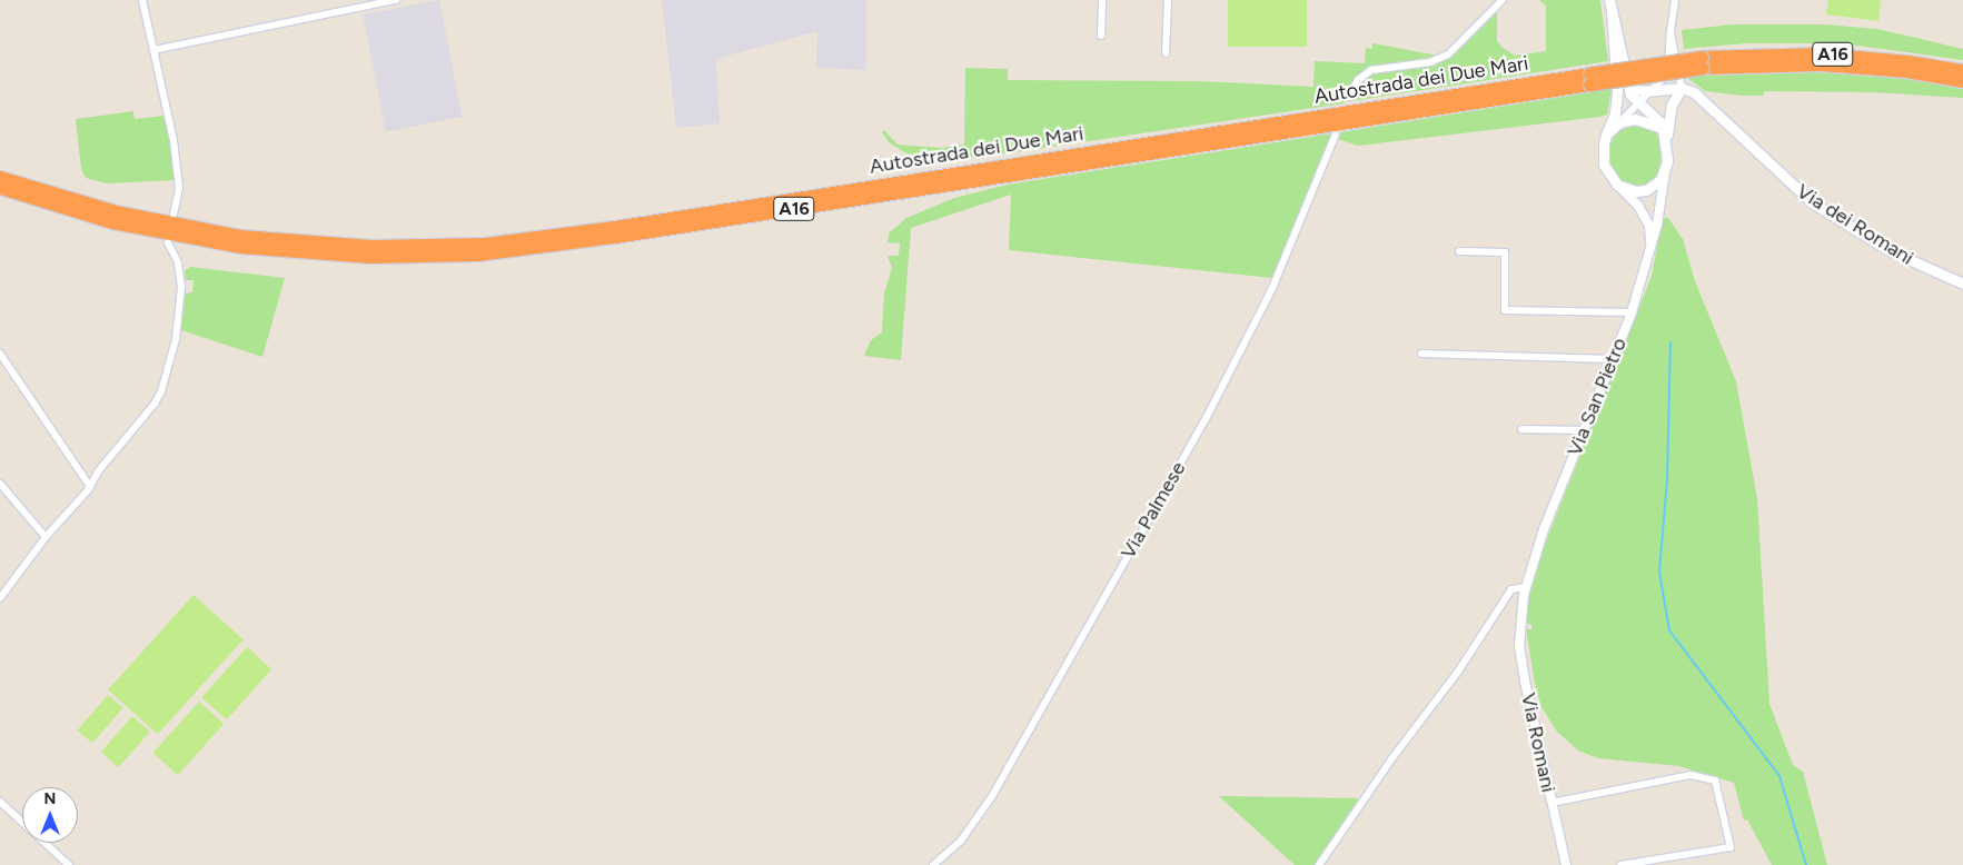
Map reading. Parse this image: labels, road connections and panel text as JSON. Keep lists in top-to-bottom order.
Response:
{
  "streets": {
    "highway": ["A16", "Autostrada dei Due Mari"],
    "main road": ["Via dei Romani"],
    "street": ["Via San Pietro", "Via Palmese", "Via Romani"]
  },
  "crossings": [
    ["Via San Pietro", "Via Romani"]
  ],
  "north": "top"
}
